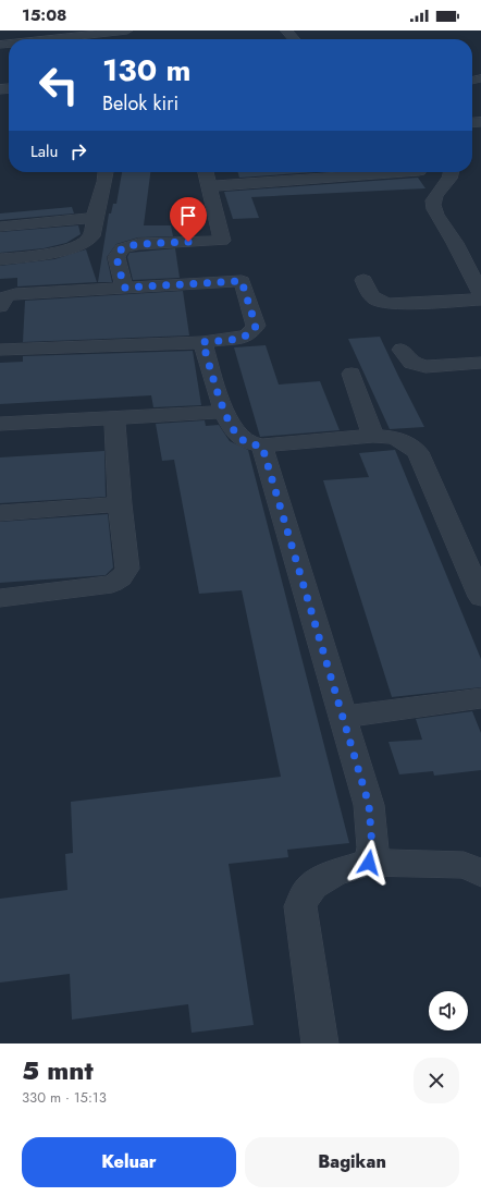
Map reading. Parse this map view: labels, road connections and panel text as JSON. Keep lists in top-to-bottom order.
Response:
{
  "page": {
    "status": "15:08",
    "turn": ["130 m", "Belok kiri"],
    "then": "Lalu",
    "heading": ["5 mnt", "330 m · 15:13"],
    "buttons": ["Keluar", "Bagikan"]
  }
}
